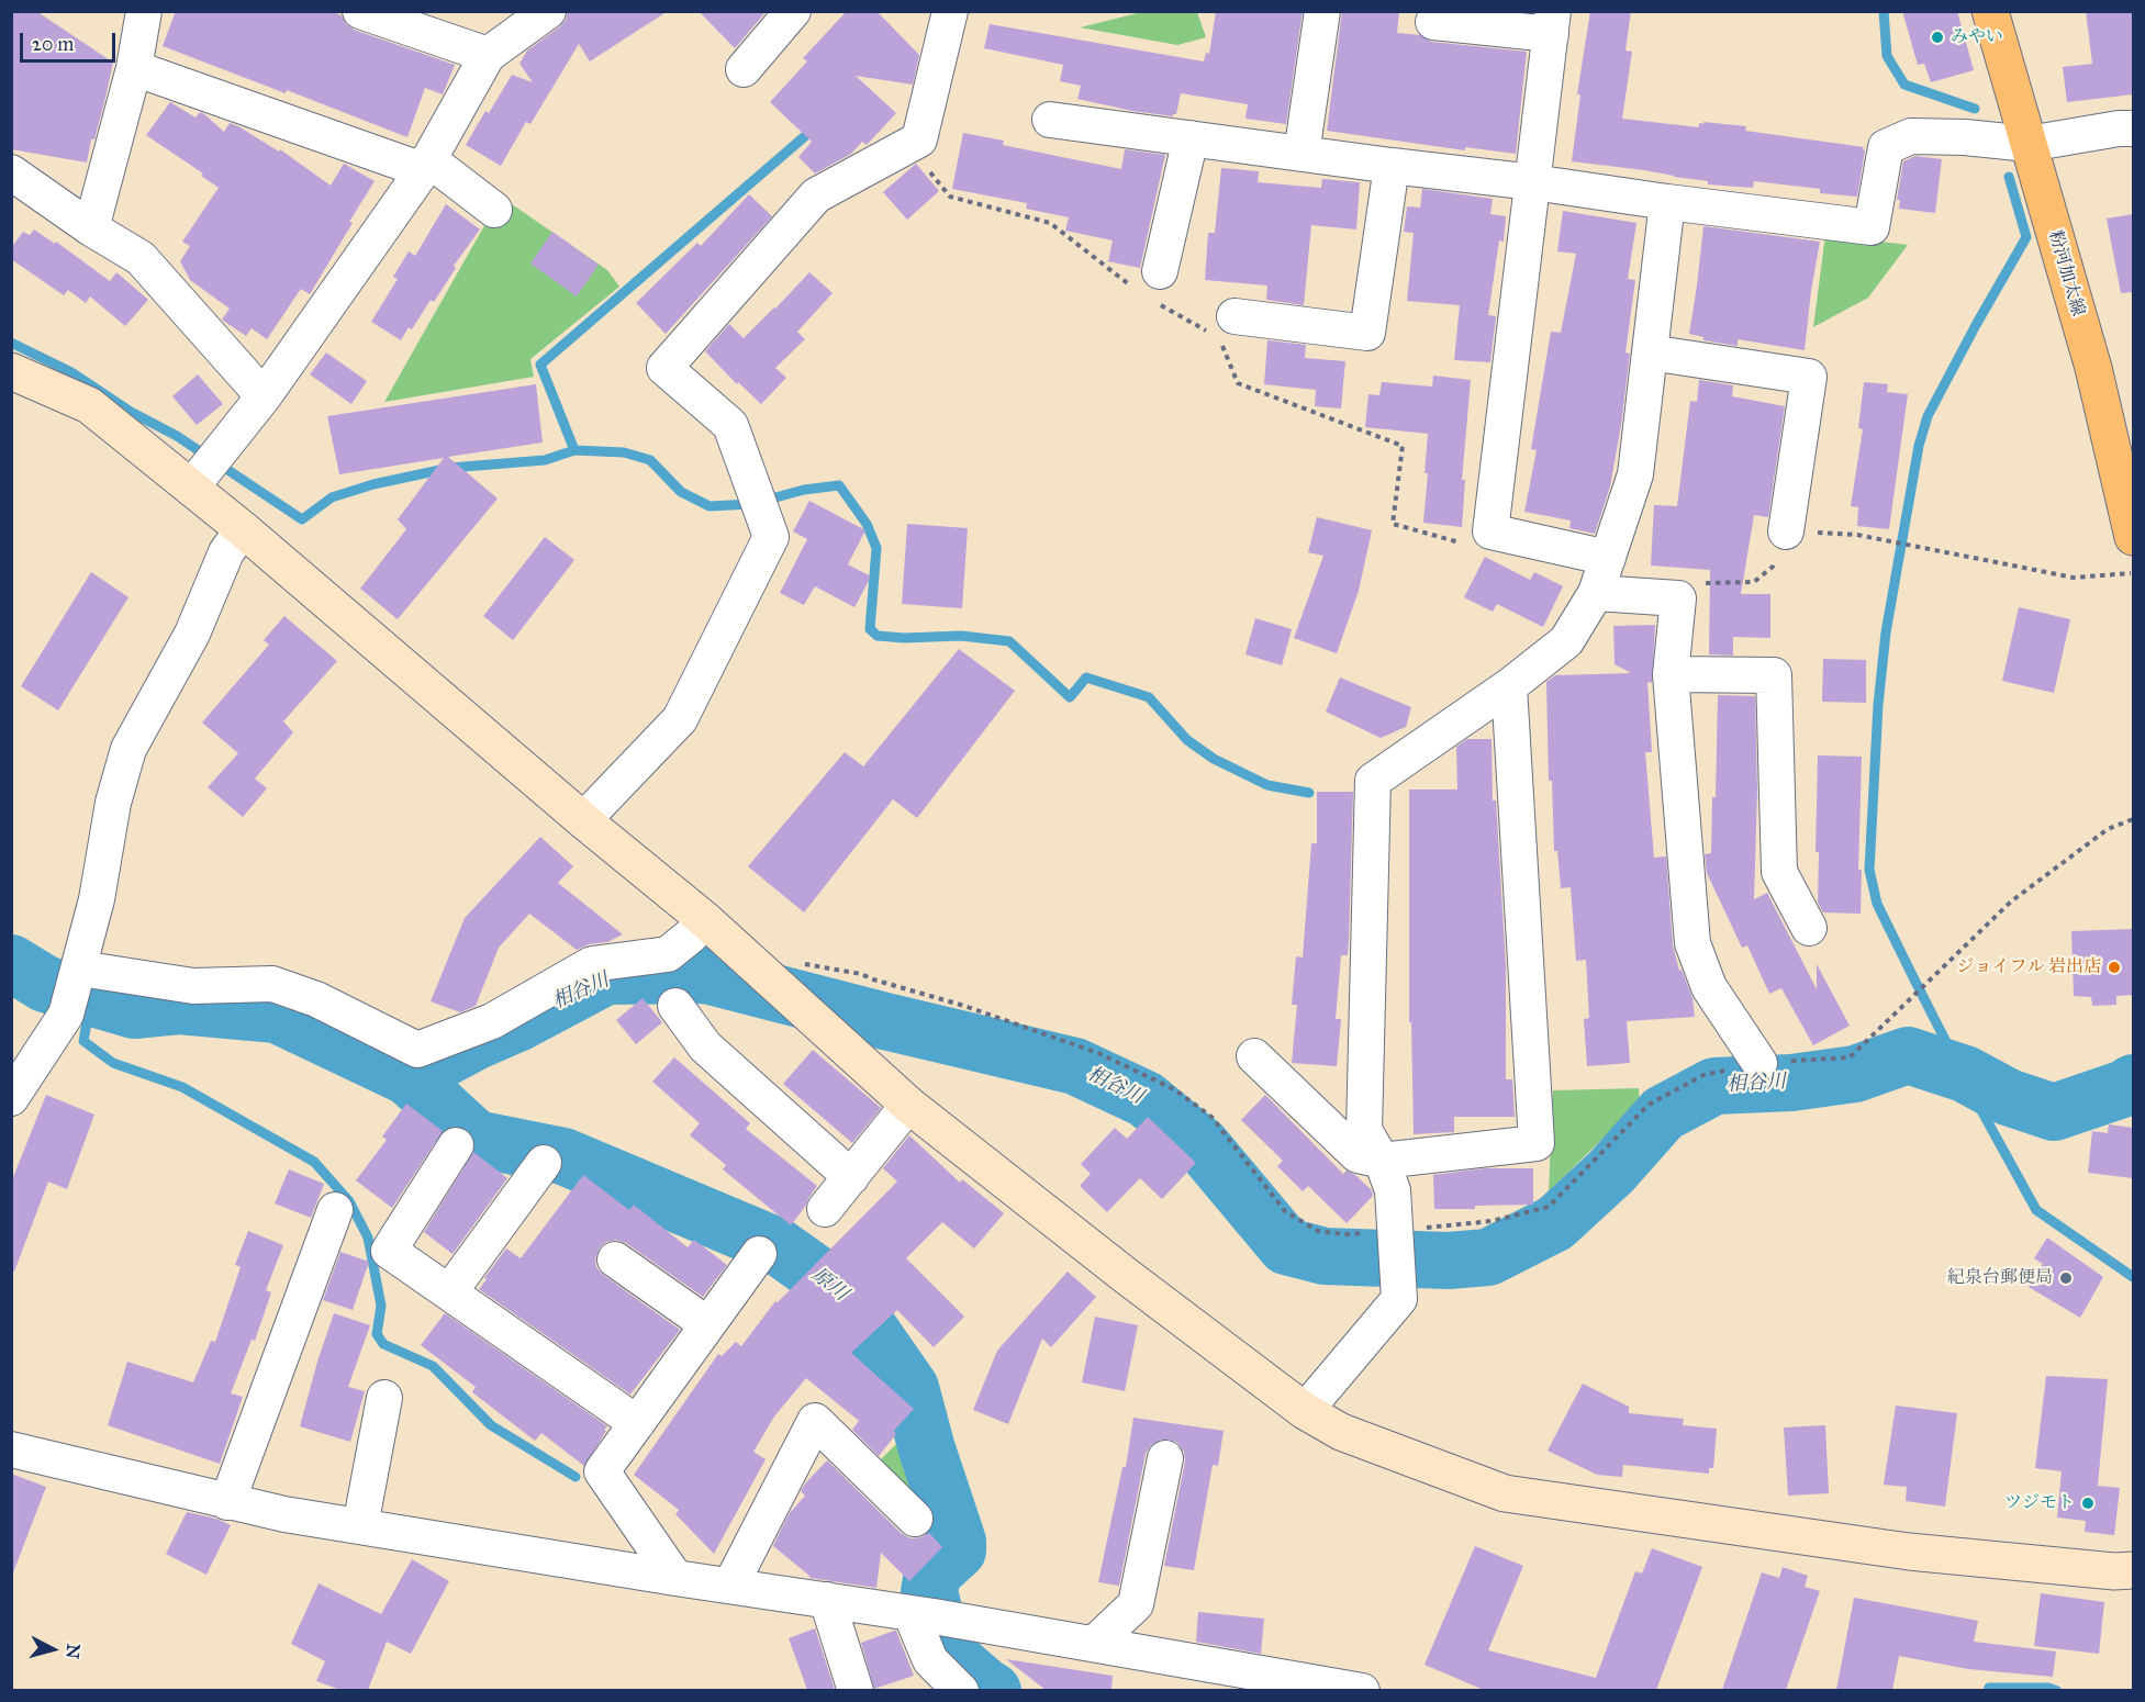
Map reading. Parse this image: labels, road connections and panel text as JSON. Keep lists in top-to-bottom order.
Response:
{
  "streets": {
    "main road": ["粉河加太線"]
  },
  "water": ["相谷川", "原川"],
  "places": [
    "みやい",
    "ジョイフル 岩出店",
    "紀泉台郵便局",
    "ツジモト"
  ],
  "scale_bar": "20 m",
  "north": "right"
}
